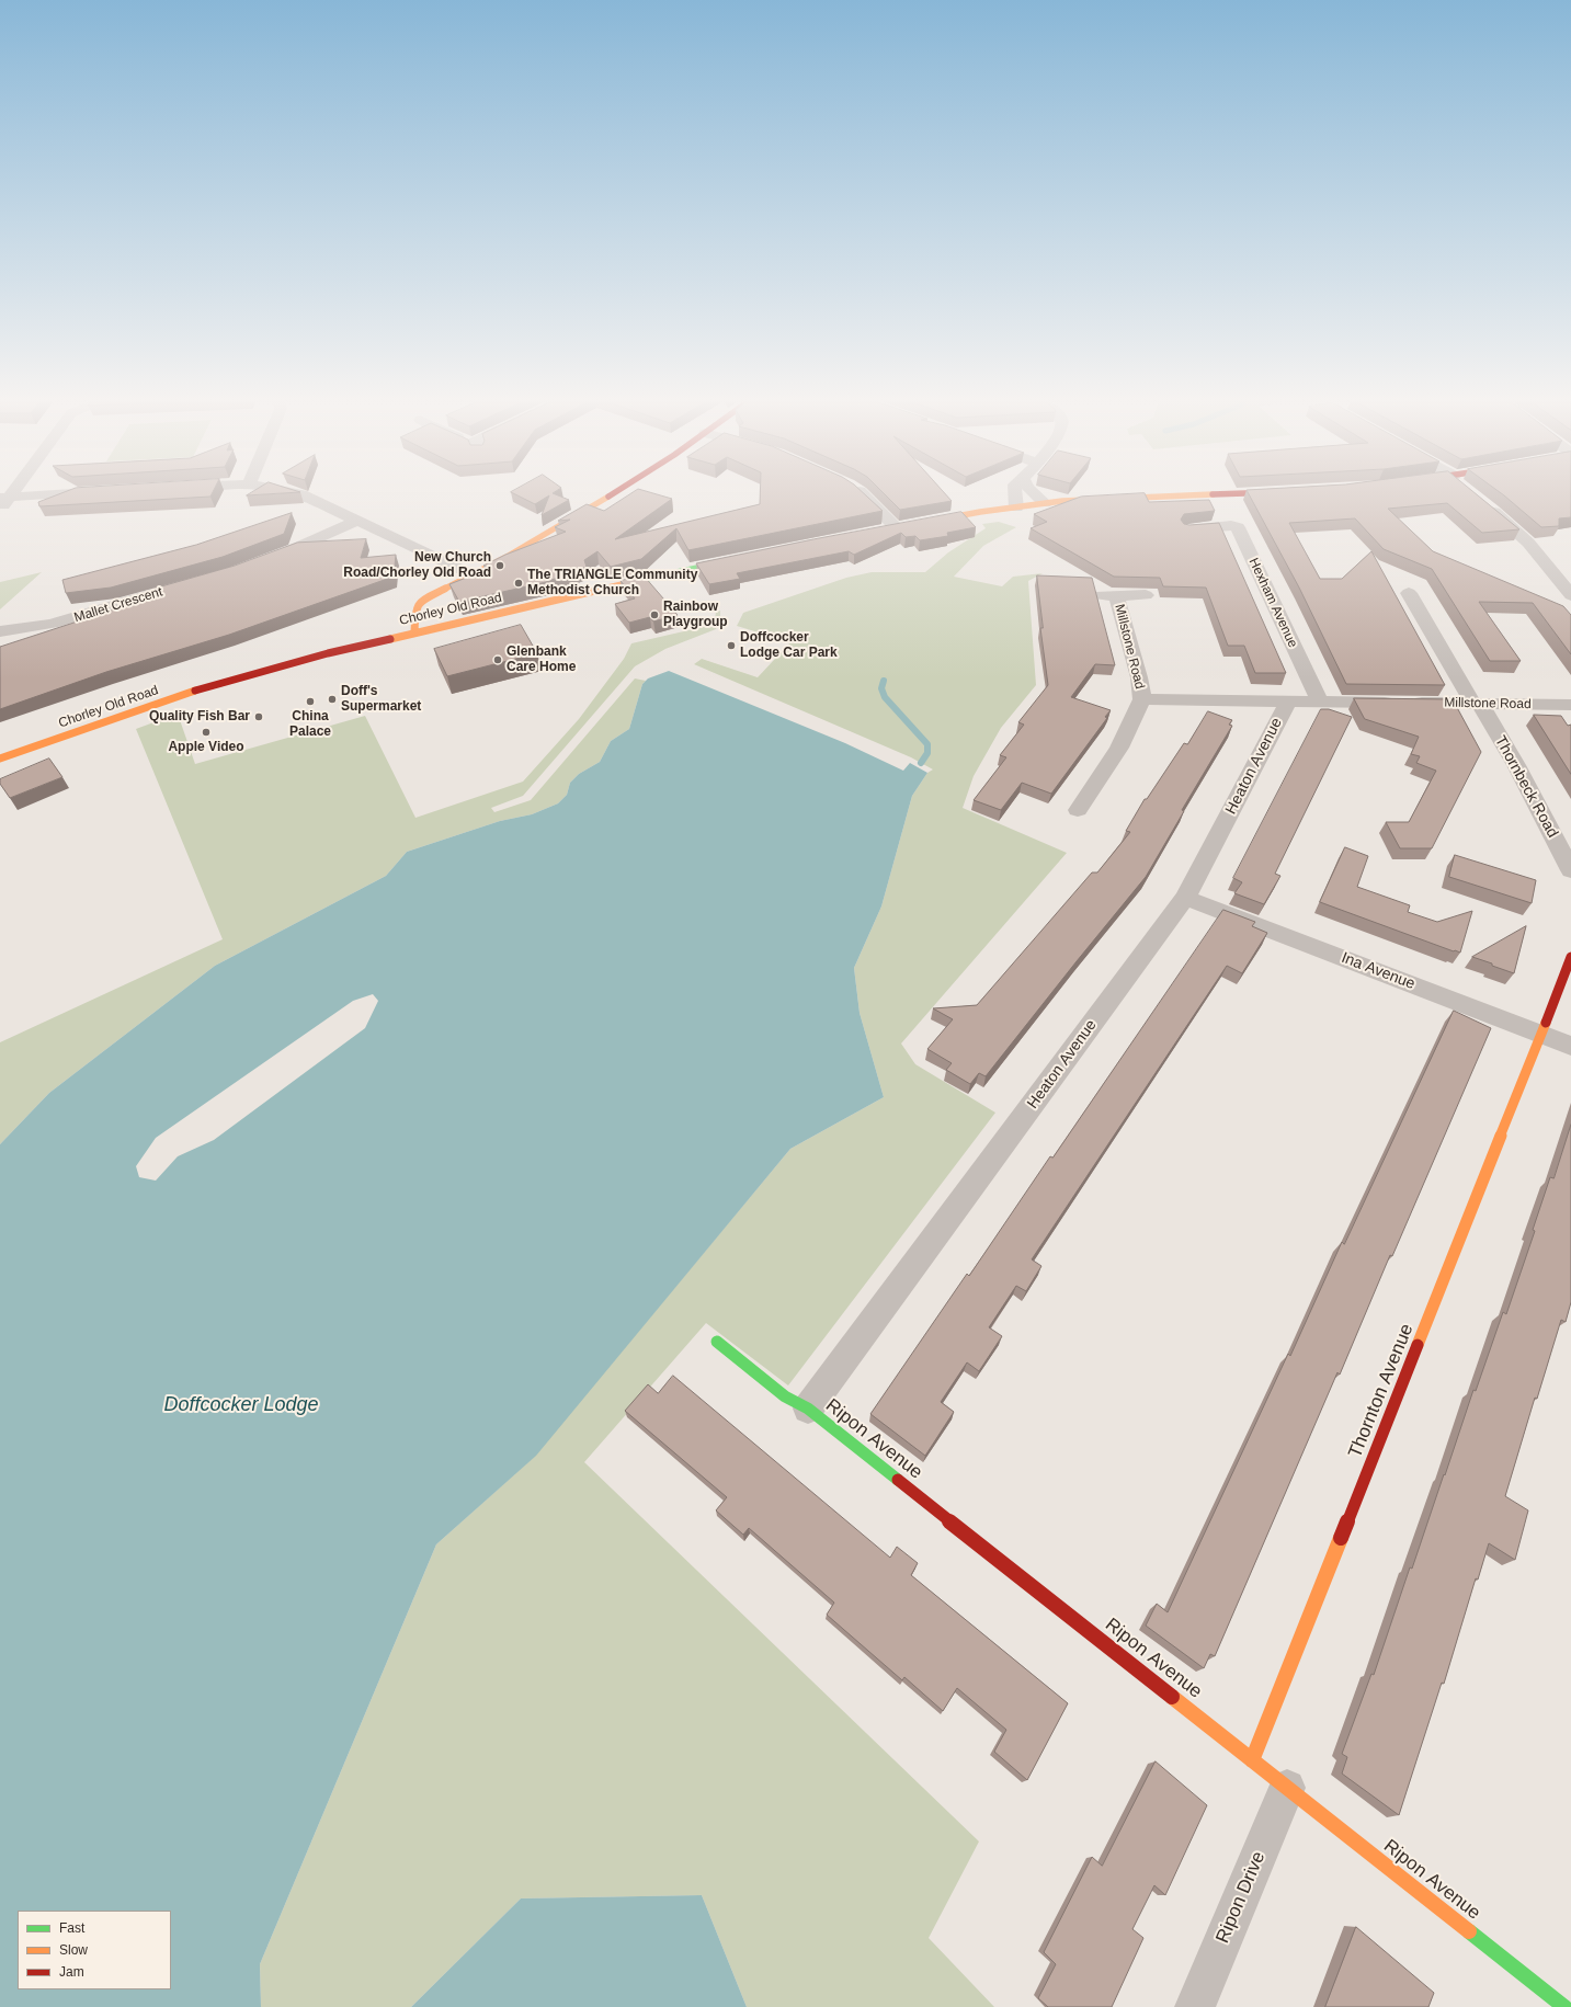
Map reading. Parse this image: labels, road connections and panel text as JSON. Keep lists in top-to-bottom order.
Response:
{
  "streets": {
    "street": [
      "Hexham Avenue",
      "Mallet Crescent",
      "Chorley Old Road",
      "Millstone Road",
      "Heaton Avenue",
      "Thornbeck Road",
      "Ina Avenue",
      "Thornton Avenue",
      "Ripon Avenue",
      "Ripon Drive"
    ]
  },
  "crossings": [
    ["Hexham Avenue", "Millstone Road"],
    ["Millstone Road", "Heaton Avenue"],
    ["Millstone Road", "Thornbeck Road"],
    ["Heaton Avenue", "Ina Avenue"],
    ["Heaton Avenue", "Ripon Avenue"],
    ["Ina Avenue", "Thornton Avenue"],
    ["Thornton Avenue", "Ripon Avenue"],
    ["Ripon Avenue", "Ripon Drive"]
  ],
  "water": ["Doffcocker Lodge"],
  "places": [
    "New Church Road/Chorley Old Road",
    "The TRIANGLE Community Methodist Church",
    "Rainbow Playgroup",
    "Doffcocker Lodge Car Park",
    "Glenbank Care Home",
    "Doff's Supermarket",
    "China Palace",
    "Quality Fish Bar",
    "Apple Video"
  ],
  "legend": ["Fast", "Slow", "Jam"]
}
